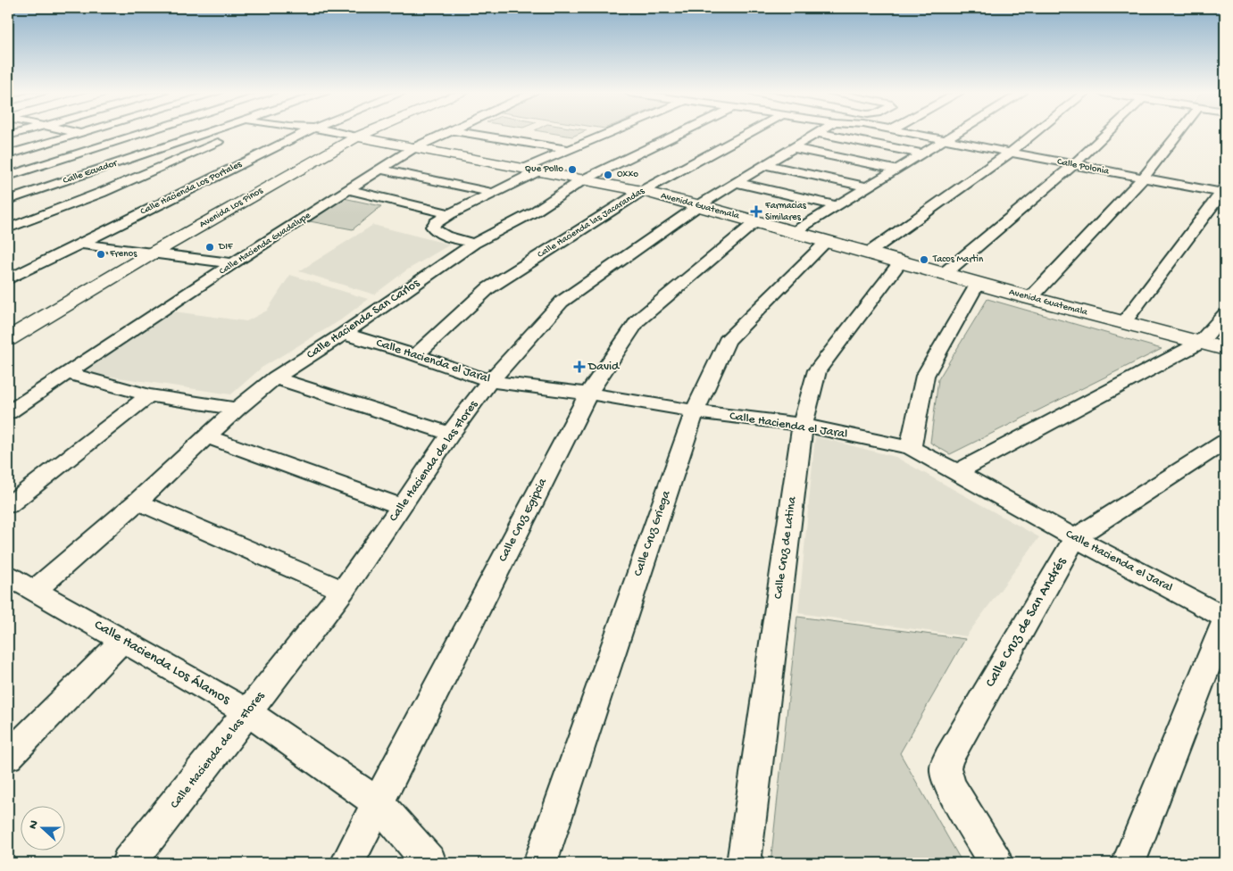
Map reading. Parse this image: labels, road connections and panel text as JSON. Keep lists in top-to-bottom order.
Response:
{
  "streets": {
    "street": [
      "Calle Polonia",
      "Calle Ecuador",
      "Calle Hacienda Los Portales",
      "Avenida Guatemala",
      "Avenida Los Pinos",
      "Calle Hacienda las Jacarandas",
      "Calle Hacienda Guadalupe",
      "Calle Hacienda San Carlos",
      "Calle Hacienda el Jaral",
      "Calle Hacienda de las Flores",
      "Calle Cruz Egipcia",
      "Calle Cruz Griega",
      "Calle Cruz de Latina",
      "Calle Cruz de San Andrés",
      "Calle Hacienda Los Álamos"
    ]
  },
  "crossings": [
    ["Avenida Guatemala", "Avenida Los Pinos"],
    ["Avenida Guatemala", "Calle Hacienda las Jacarandas"],
    ["Avenida Guatemala", "Calle Hacienda Guadalupe"],
    ["Avenida Guatemala", "Calle Hacienda San Carlos"],
    ["Avenida Guatemala", "Calle Hacienda de las Flores"],
    ["Avenida Guatemala", "Calle Cruz Egipcia"],
    ["Avenida Guatemala", "Calle Cruz Griega"],
    ["Avenida Guatemala", "Calle Cruz de Latina"],
    ["Calle Hacienda las Jacarandas", "Calle Hacienda el Jaral"],
    ["Calle Hacienda San Carlos", "Calle Hacienda el Jaral"],
    ["Calle Hacienda San Carlos", "Calle Hacienda Los Álamos"],
    ["Calle Hacienda el Jaral", "Calle Hacienda de las Flores"],
    ["Calle Hacienda el Jaral", "Calle Cruz Egipcia"],
    ["Calle Hacienda el Jaral", "Calle Cruz Griega"],
    ["Calle Hacienda el Jaral", "Calle Cruz de Latina"],
    ["Calle Hacienda el Jaral", "Calle Cruz de San Andrés"],
    ["Calle Hacienda de las Flores", "Calle Hacienda Los Álamos"],
    ["Calle Cruz Egipcia", "Calle Hacienda Los Álamos"]
  ],
  "places": {
    "other": [
      "Que Pollo",
      "Oxxo",
      "DIF",
      "Frenos",
      "Tacos Martin"
    ],
    "health": ["Farmacias Similares", "David"]
  },
  "north": "left"
}
